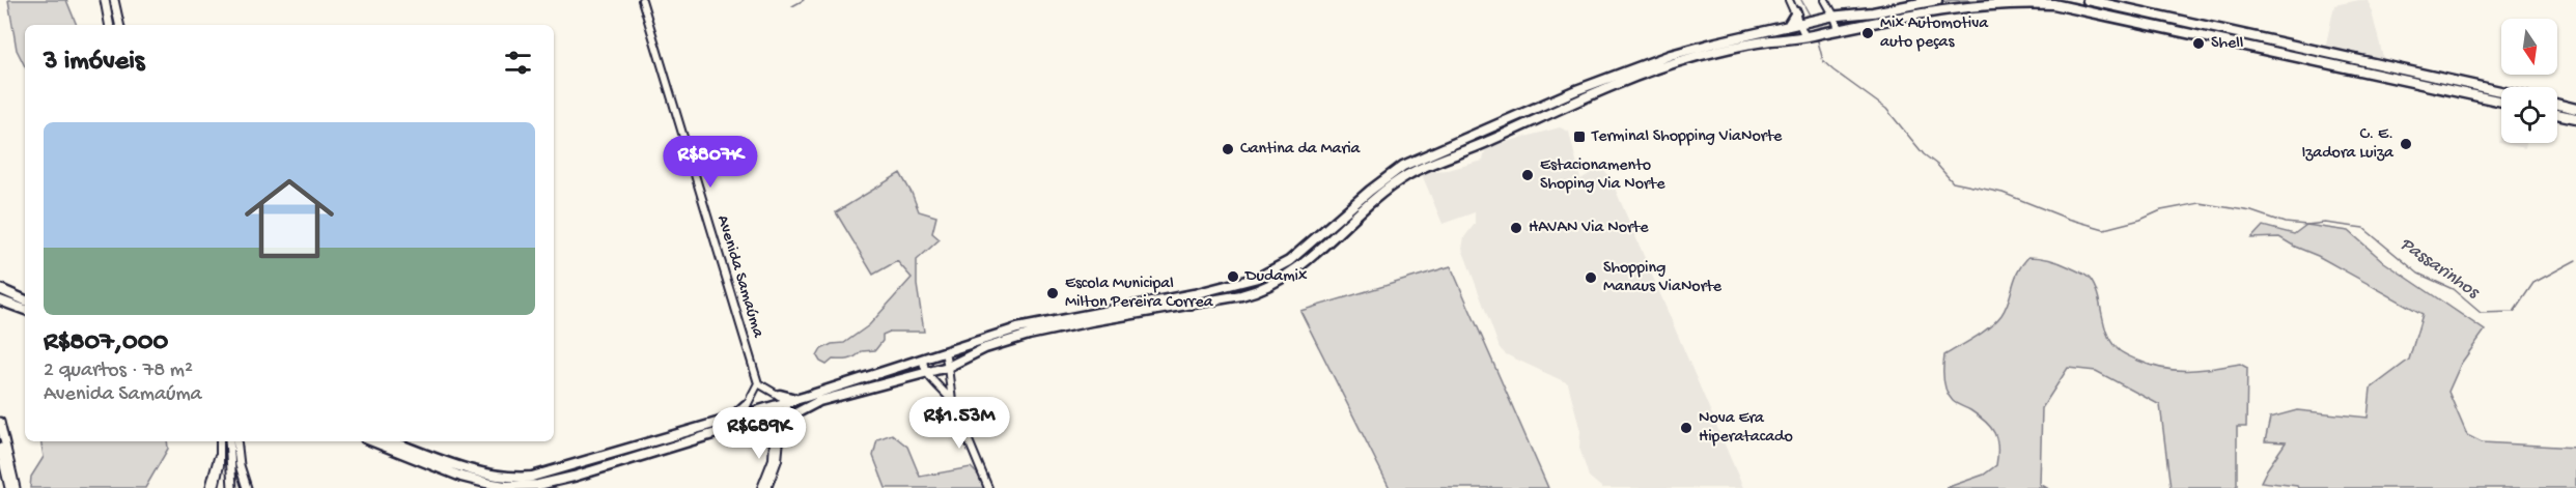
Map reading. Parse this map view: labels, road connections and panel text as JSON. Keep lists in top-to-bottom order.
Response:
{
  "streets": {
    "street": ["Avenida Samaúma"]
  },
  "water": ["Passarinhos"],
  "places": {
    "other": [
      "Mix Automotiva auto peças",
      "Shell",
      "C. E. Izadora Luiza",
      "Cantina da Maria",
      "Estacionamento Shoping Via Norte",
      "HAVAN Via Norte",
      "Dudamix",
      "Shopping Manaus ViaNorte",
      "Escola Municipal Milton Pereira Correa",
      "Nova Era Hiperatacado"
    ],
    "transit": ["Terminal Shopping ViaNorte"]
  },
  "north": "bottom",
  "page": {
    "heading": "3 imóveis",
    "list": [
      {
        "name": "R$807,000",
        "note": "2 quartos · 78 m² · Avenida Samaúma"
      }
    ],
    "price": ["R$807K", "R$1.53M", "R$689K"]
  }
}
